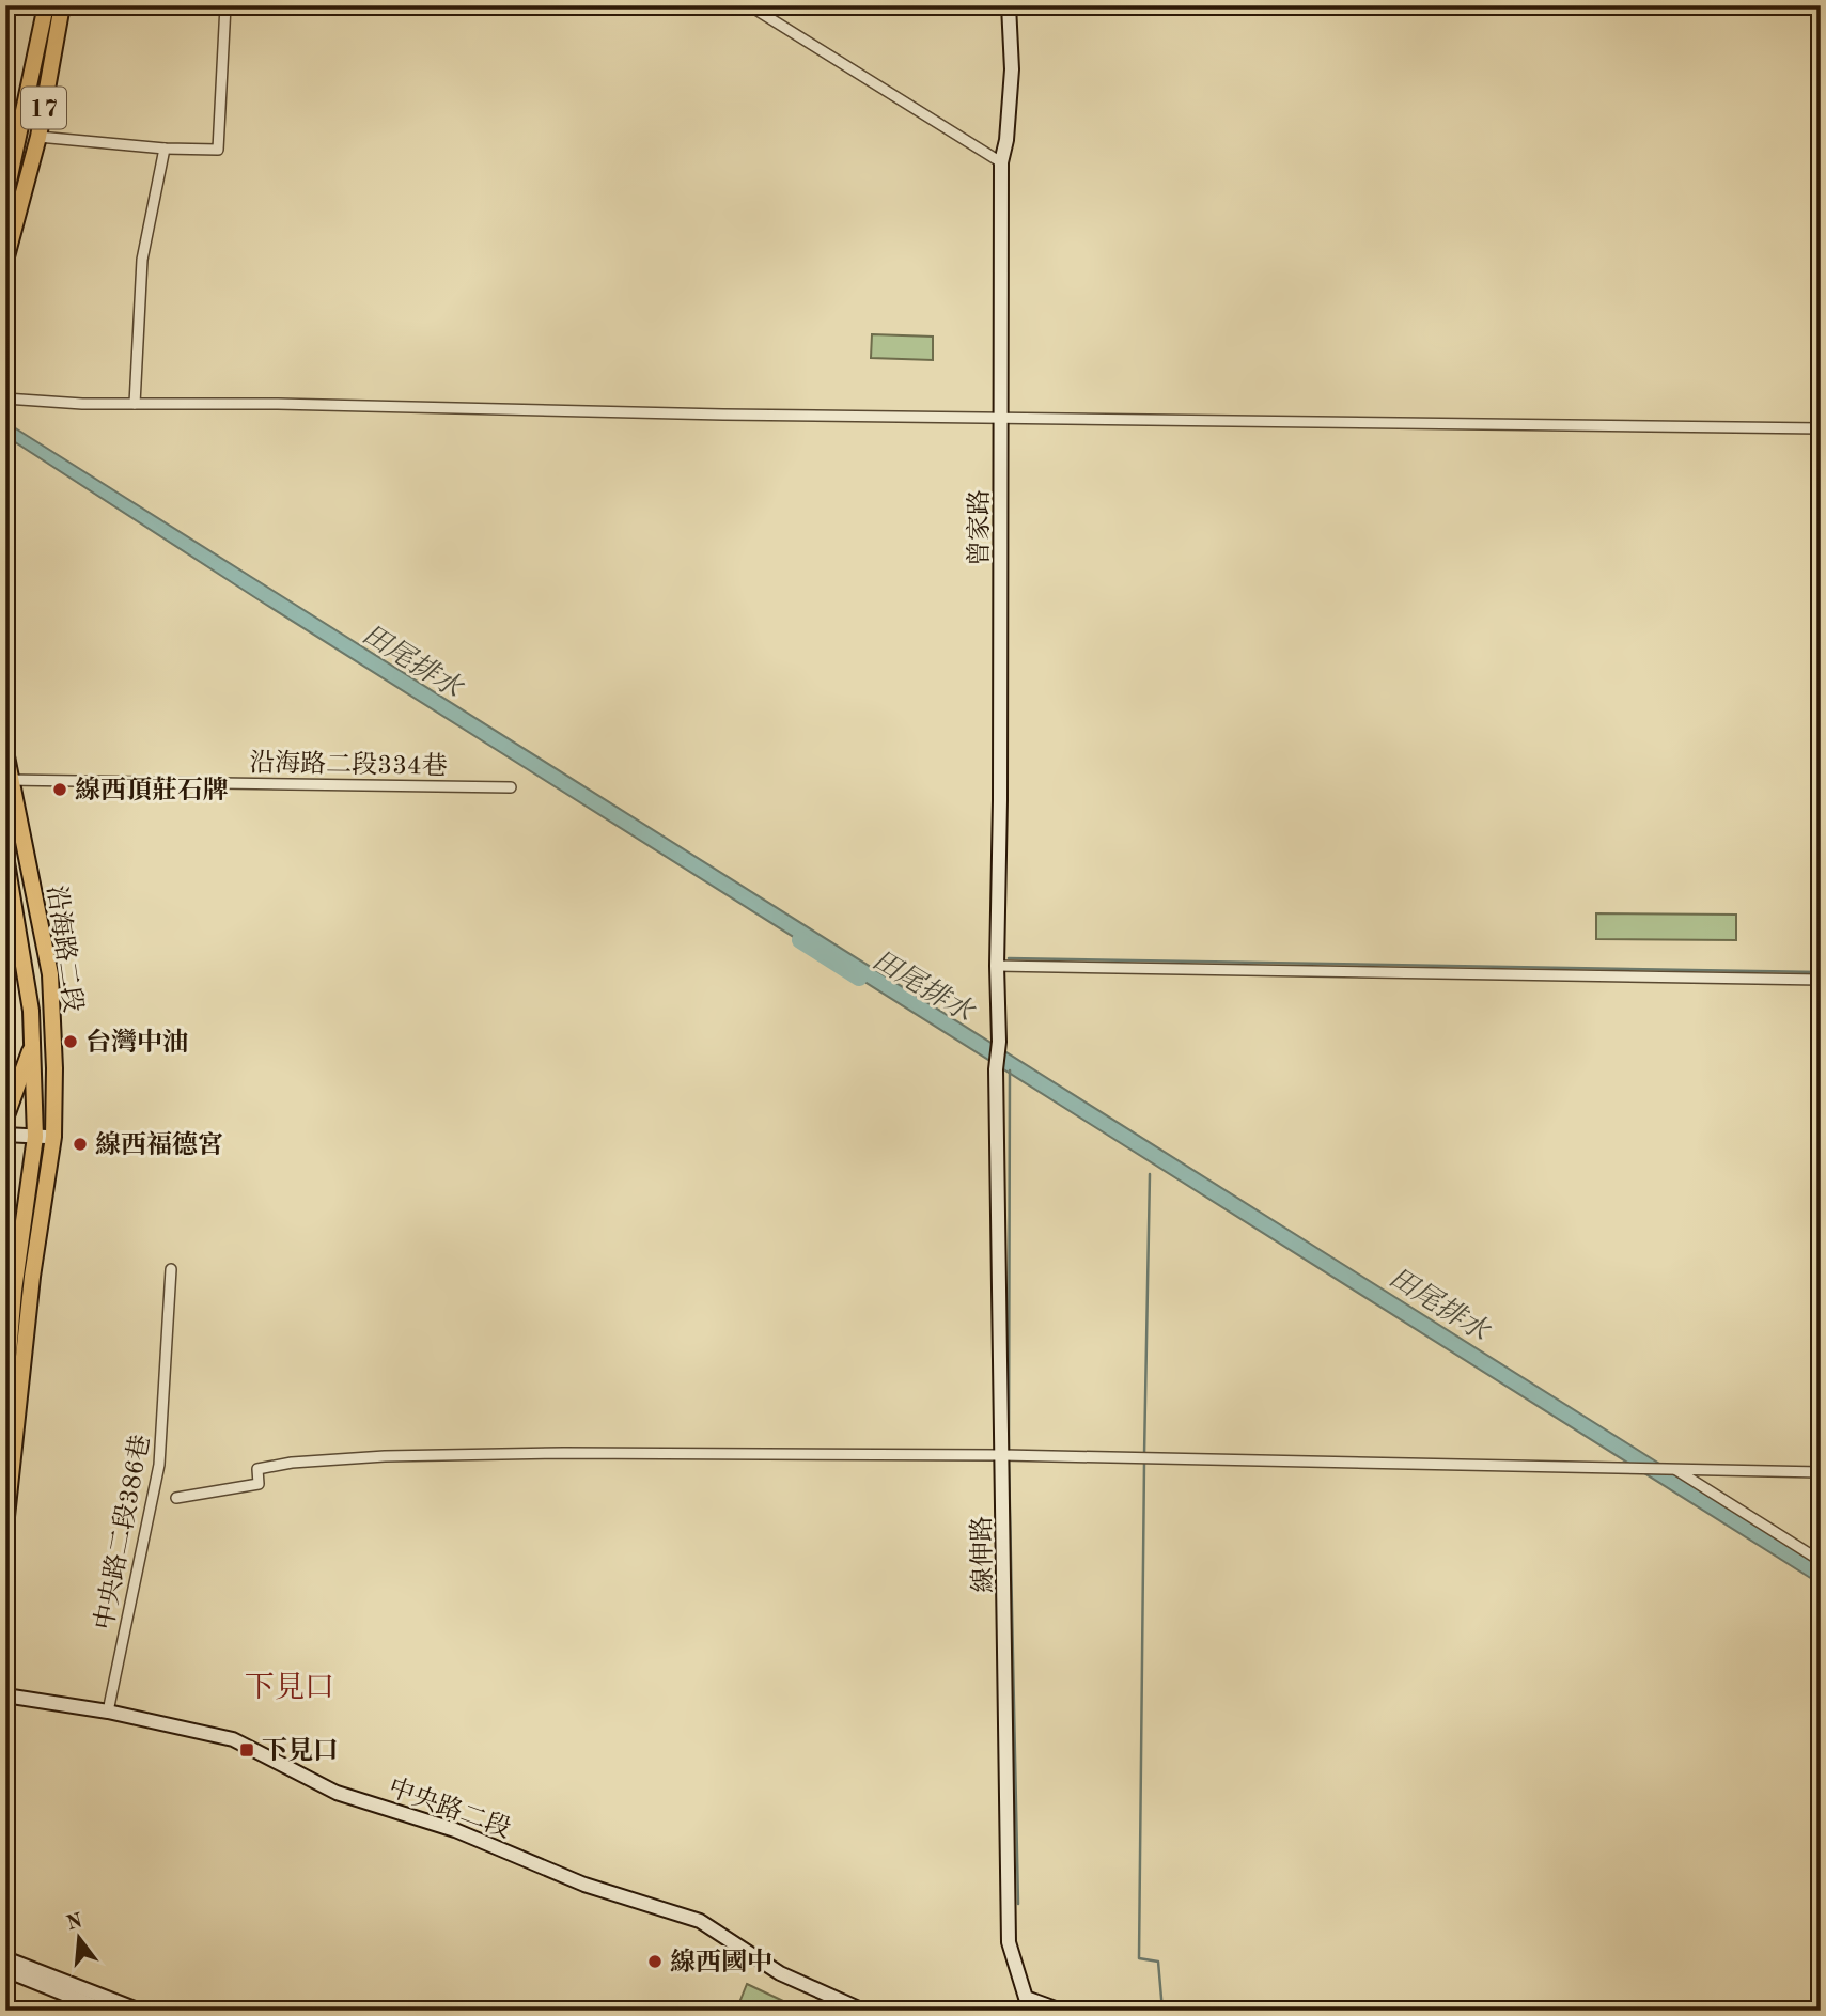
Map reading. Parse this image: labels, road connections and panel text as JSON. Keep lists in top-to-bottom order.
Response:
{
  "streets": {
    "main road": ["17", "沿海路二段"],
    "street": [
      "曾家路",
      "沿海路二段334巷",
      "中央路二段386巷",
      "線伸路",
      "中央路二段"
    ]
  },
  "crossings": [
    ["曾家路", "線伸路"],
    ["沿海路二段334巷", "沿海路二段"],
    ["中央路二段386巷", "中央路二段"]
  ],
  "districts": ["下見口"],
  "water": ["田尾排水"],
  "places": {
    "other": [
      "線西頂莊石牌",
      "台灣中油",
      "線西福德宮",
      "線西國中"
    ],
    "transit": ["下見口"]
  },
  "north": "top"
}
